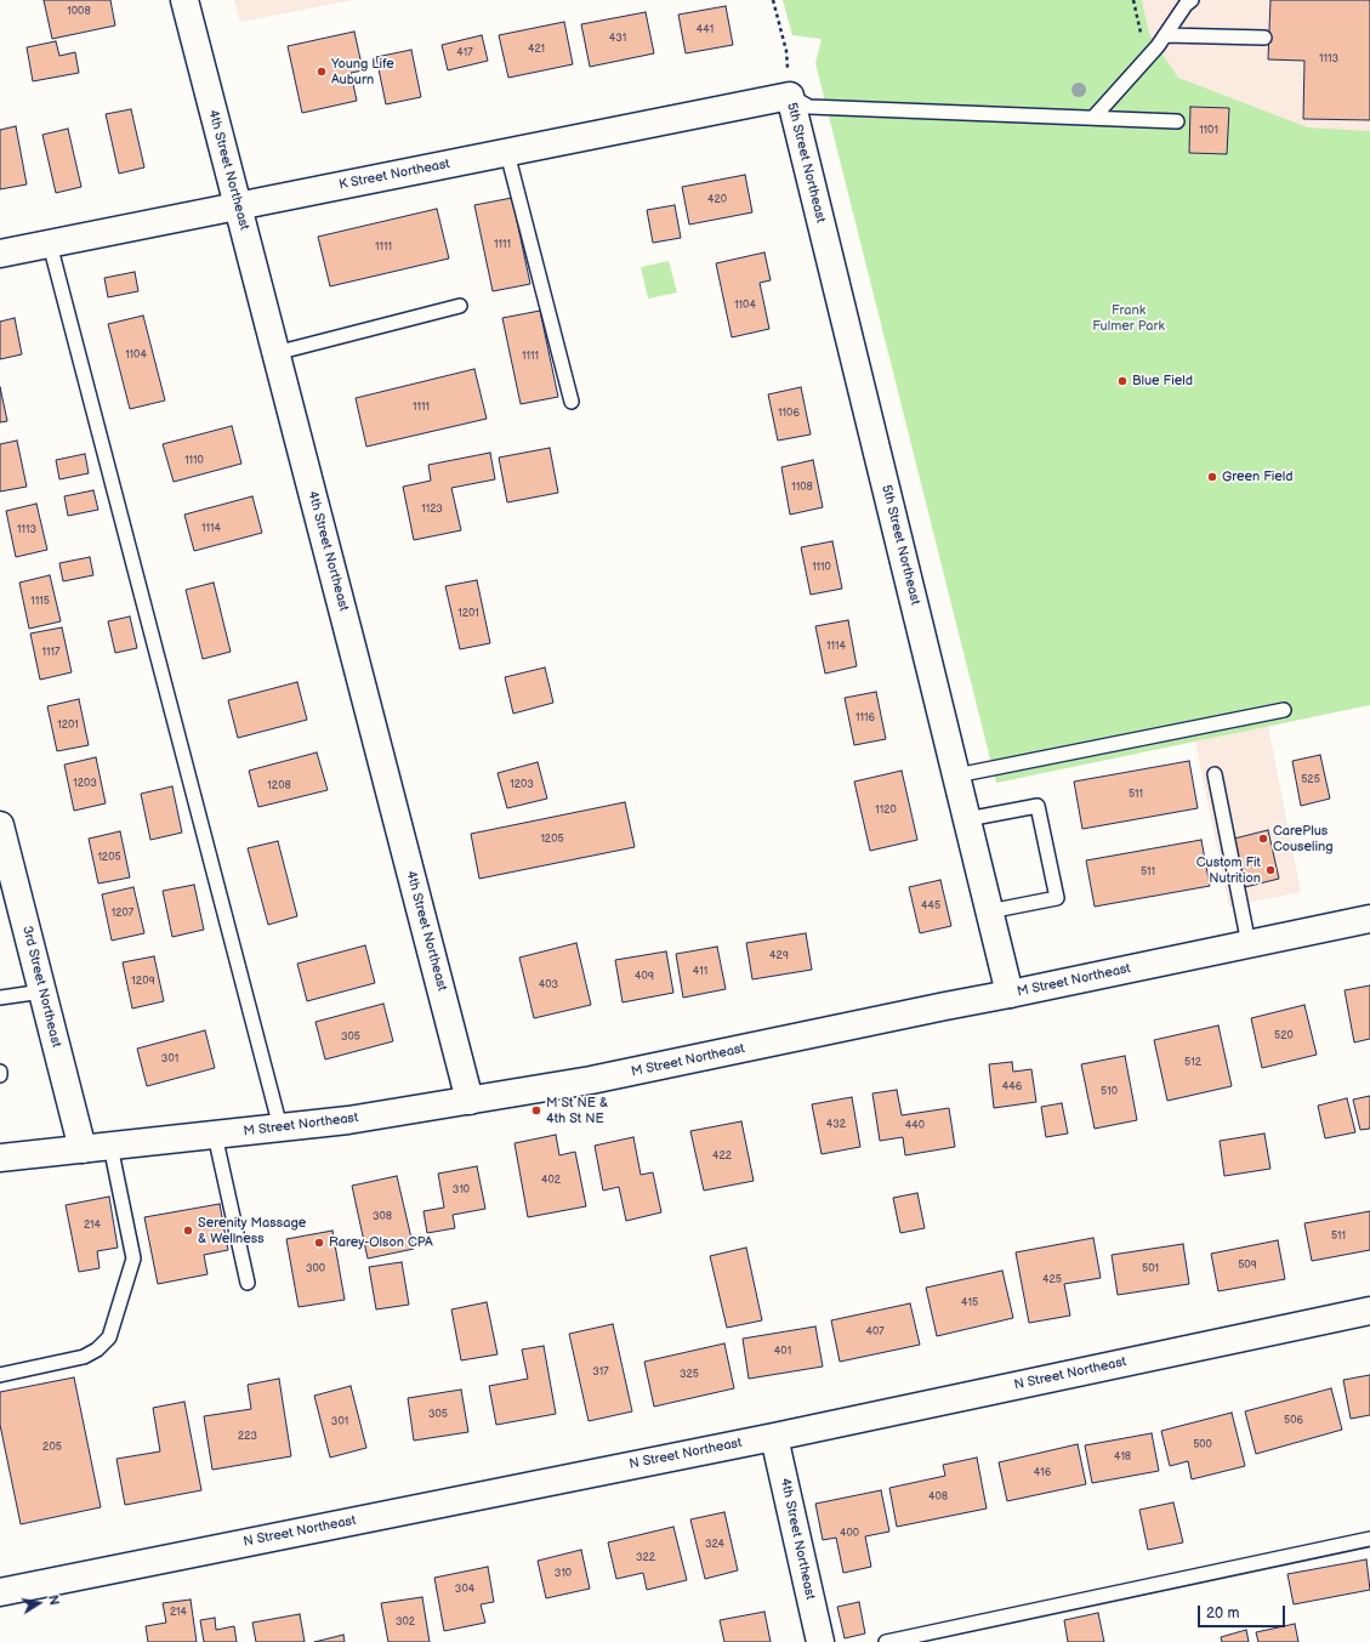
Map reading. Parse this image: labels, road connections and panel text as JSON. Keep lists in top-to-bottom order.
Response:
{
  "streets": {
    "street": [
      "5th Street Northeast",
      "4th Street Northeast",
      "K Street Northeast",
      "M Street Northeast",
      "3rd Street Northeast",
      "N Street Northeast"
    ]
  },
  "crossings": [
    ["5th Street Northeast", "K Street Northeast"],
    ["5th Street Northeast", "M Street Northeast"],
    ["4th Street Northeast", "K Street Northeast"],
    ["4th Street Northeast", "M Street Northeast"],
    ["4th Street Northeast", "N Street Northeast"],
    ["M Street Northeast", "3rd Street Northeast"]
  ],
  "parks": ["Frank Fulmer Park"],
  "places": [
    "Young Life Auburn",
    "Blue Field",
    "Green Field",
    "CarePlus Couseling",
    "Custom Fit Nutrition",
    "M St NE & 4th St NE",
    "Serenity Massage & Wellness",
    "Rarey-Olson CPA"
  ],
  "house_numbers": [
    "1008",
    "441",
    "431",
    "421",
    "417",
    "1113",
    "1101",
    "420",
    "1111",
    "1111",
    "1104",
    "1104",
    "1111",
    "1111",
    "1106",
    "1110",
    "1108",
    "1123",
    "1114",
    "1113",
    "1110",
    "1115",
    "1201",
    "1114",
    "1117",
    "1116",
    "1201",
    "525",
    "1203",
    "1203",
    "1208",
    "511",
    "1120",
    "1205",
    "1205",
    "511",
    "445",
    "1207",
    "429",
    "411",
    "409",
    "1209",
    "403",
    "520",
    "305",
    "301",
    "512",
    "446",
    "510",
    "432",
    "440",
    "422",
    "402",
    "310",
    "308",
    "214",
    "511",
    "509",
    "300",
    "501",
    "425",
    "415",
    "407",
    "401",
    "317",
    "325",
    "305",
    "506",
    "301",
    "223",
    "500",
    "205",
    "418",
    "416",
    "408",
    "400",
    "324",
    "322",
    "310",
    "304",
    "214",
    "302"
  ],
  "scale_bar": "20 m",
  "north": "right"
}
